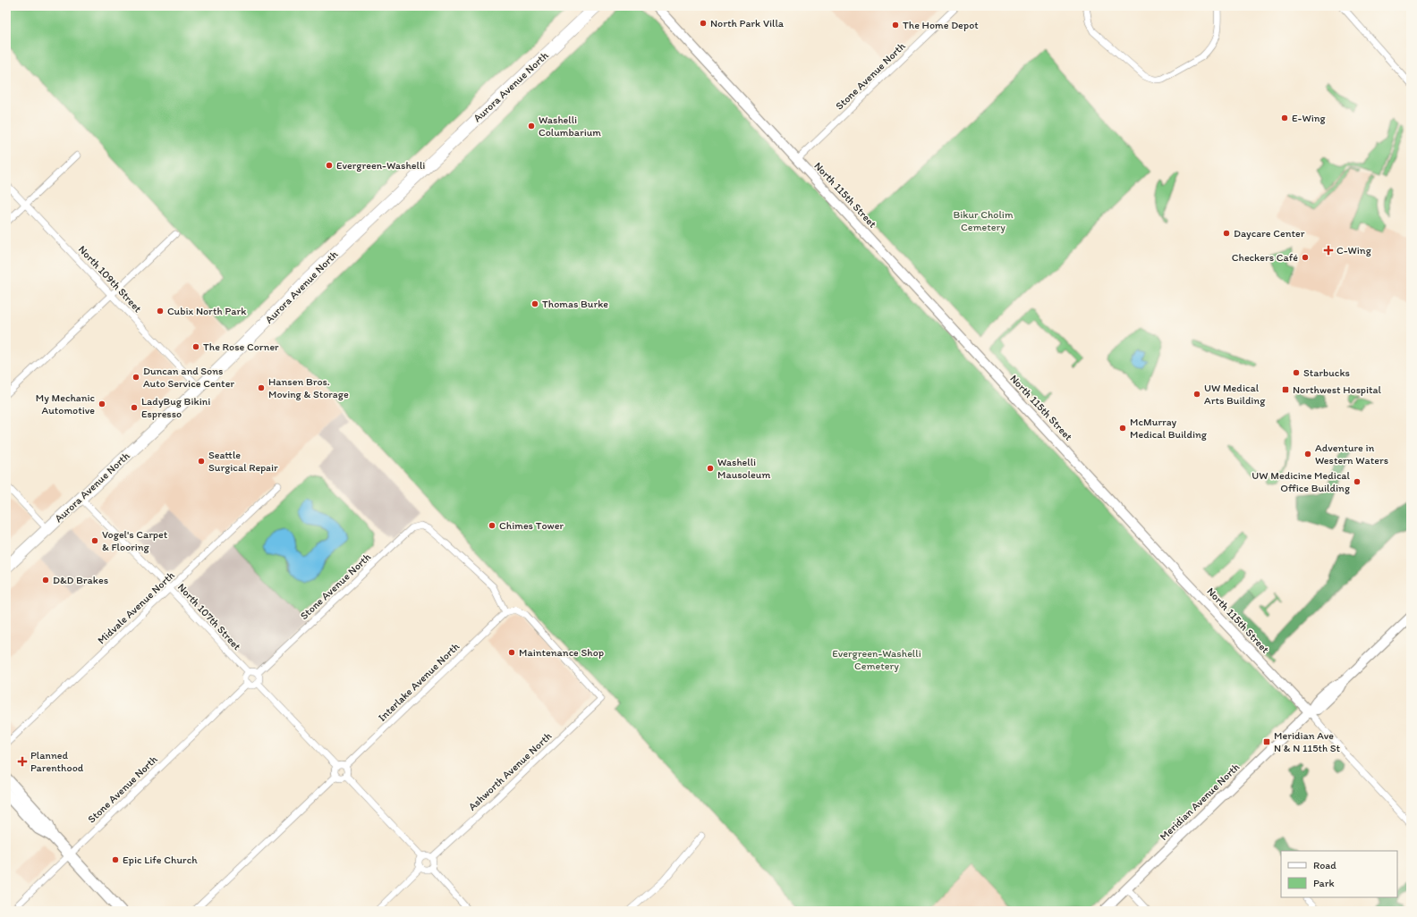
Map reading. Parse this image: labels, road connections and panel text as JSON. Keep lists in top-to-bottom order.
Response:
{
  "streets": {
    "highway": ["Aurora Avenue North"],
    "street": [
      "Stone Avenue North",
      "North 115th Street",
      "North 109th Street",
      "Midvale Avenue North",
      "North 107th Street",
      "Interlake Avenue North",
      "Ashworth Avenue North",
      "Meridian Avenue North"
    ]
  },
  "crossings": [
    ["Stone Avenue North", "North 115th Street"],
    ["Stone Avenue North", "North 107th Street"],
    ["Stone Avenue North", "Interlake Avenue North"],
    ["Stone Avenue North", "Ashworth Avenue North"],
    ["Aurora Avenue North", "North 109th Street"],
    ["Aurora Avenue North", "North 107th Street"],
    ["North 115th Street", "Meridian Avenue North"],
    ["Midvale Avenue North", "North 107th Street"],
    ["Interlake Avenue North", "Ashworth Avenue North"]
  ],
  "parks": ["Bikur Cholim Cemetery", "Evergreen-Washelli Cemetery"],
  "places": {
    "other": [
      "North Park Villa",
      "The Home Depot",
      "E-Wing",
      "Washelli Columbarium",
      "Evergreen-Washelli",
      "Daycare Center",
      "Checkers Café",
      "Thomas Burke",
      "Cubix North Park",
      "The Rose Corner",
      "Starbucks",
      "Duncan and Sons Auto Service Center",
      "Hansen Bros. Moving & Storage",
      "UW Medical Arts Building",
      "My Mechanic Automotive",
      "LadyBug Bikini Espresso",
      "McMurray Medical Building",
      "Adventure in Western Waters",
      "Seattle Surgical Repair",
      "Washelli Mausoleum",
      "UW Medicine Medical Office Building",
      "Chimes Tower",
      "Vogel's Carpet & Flooring",
      "D&D Brakes",
      "Maintenance Shop",
      "Epic Life Church"
    ],
    "health": ["C-Wing", "Planned Parenthood"],
    "transit": ["Northwest Hospital", "Meridian Ave N & N 115th St"]
  },
  "legend": ["Road", "Park"]
}
